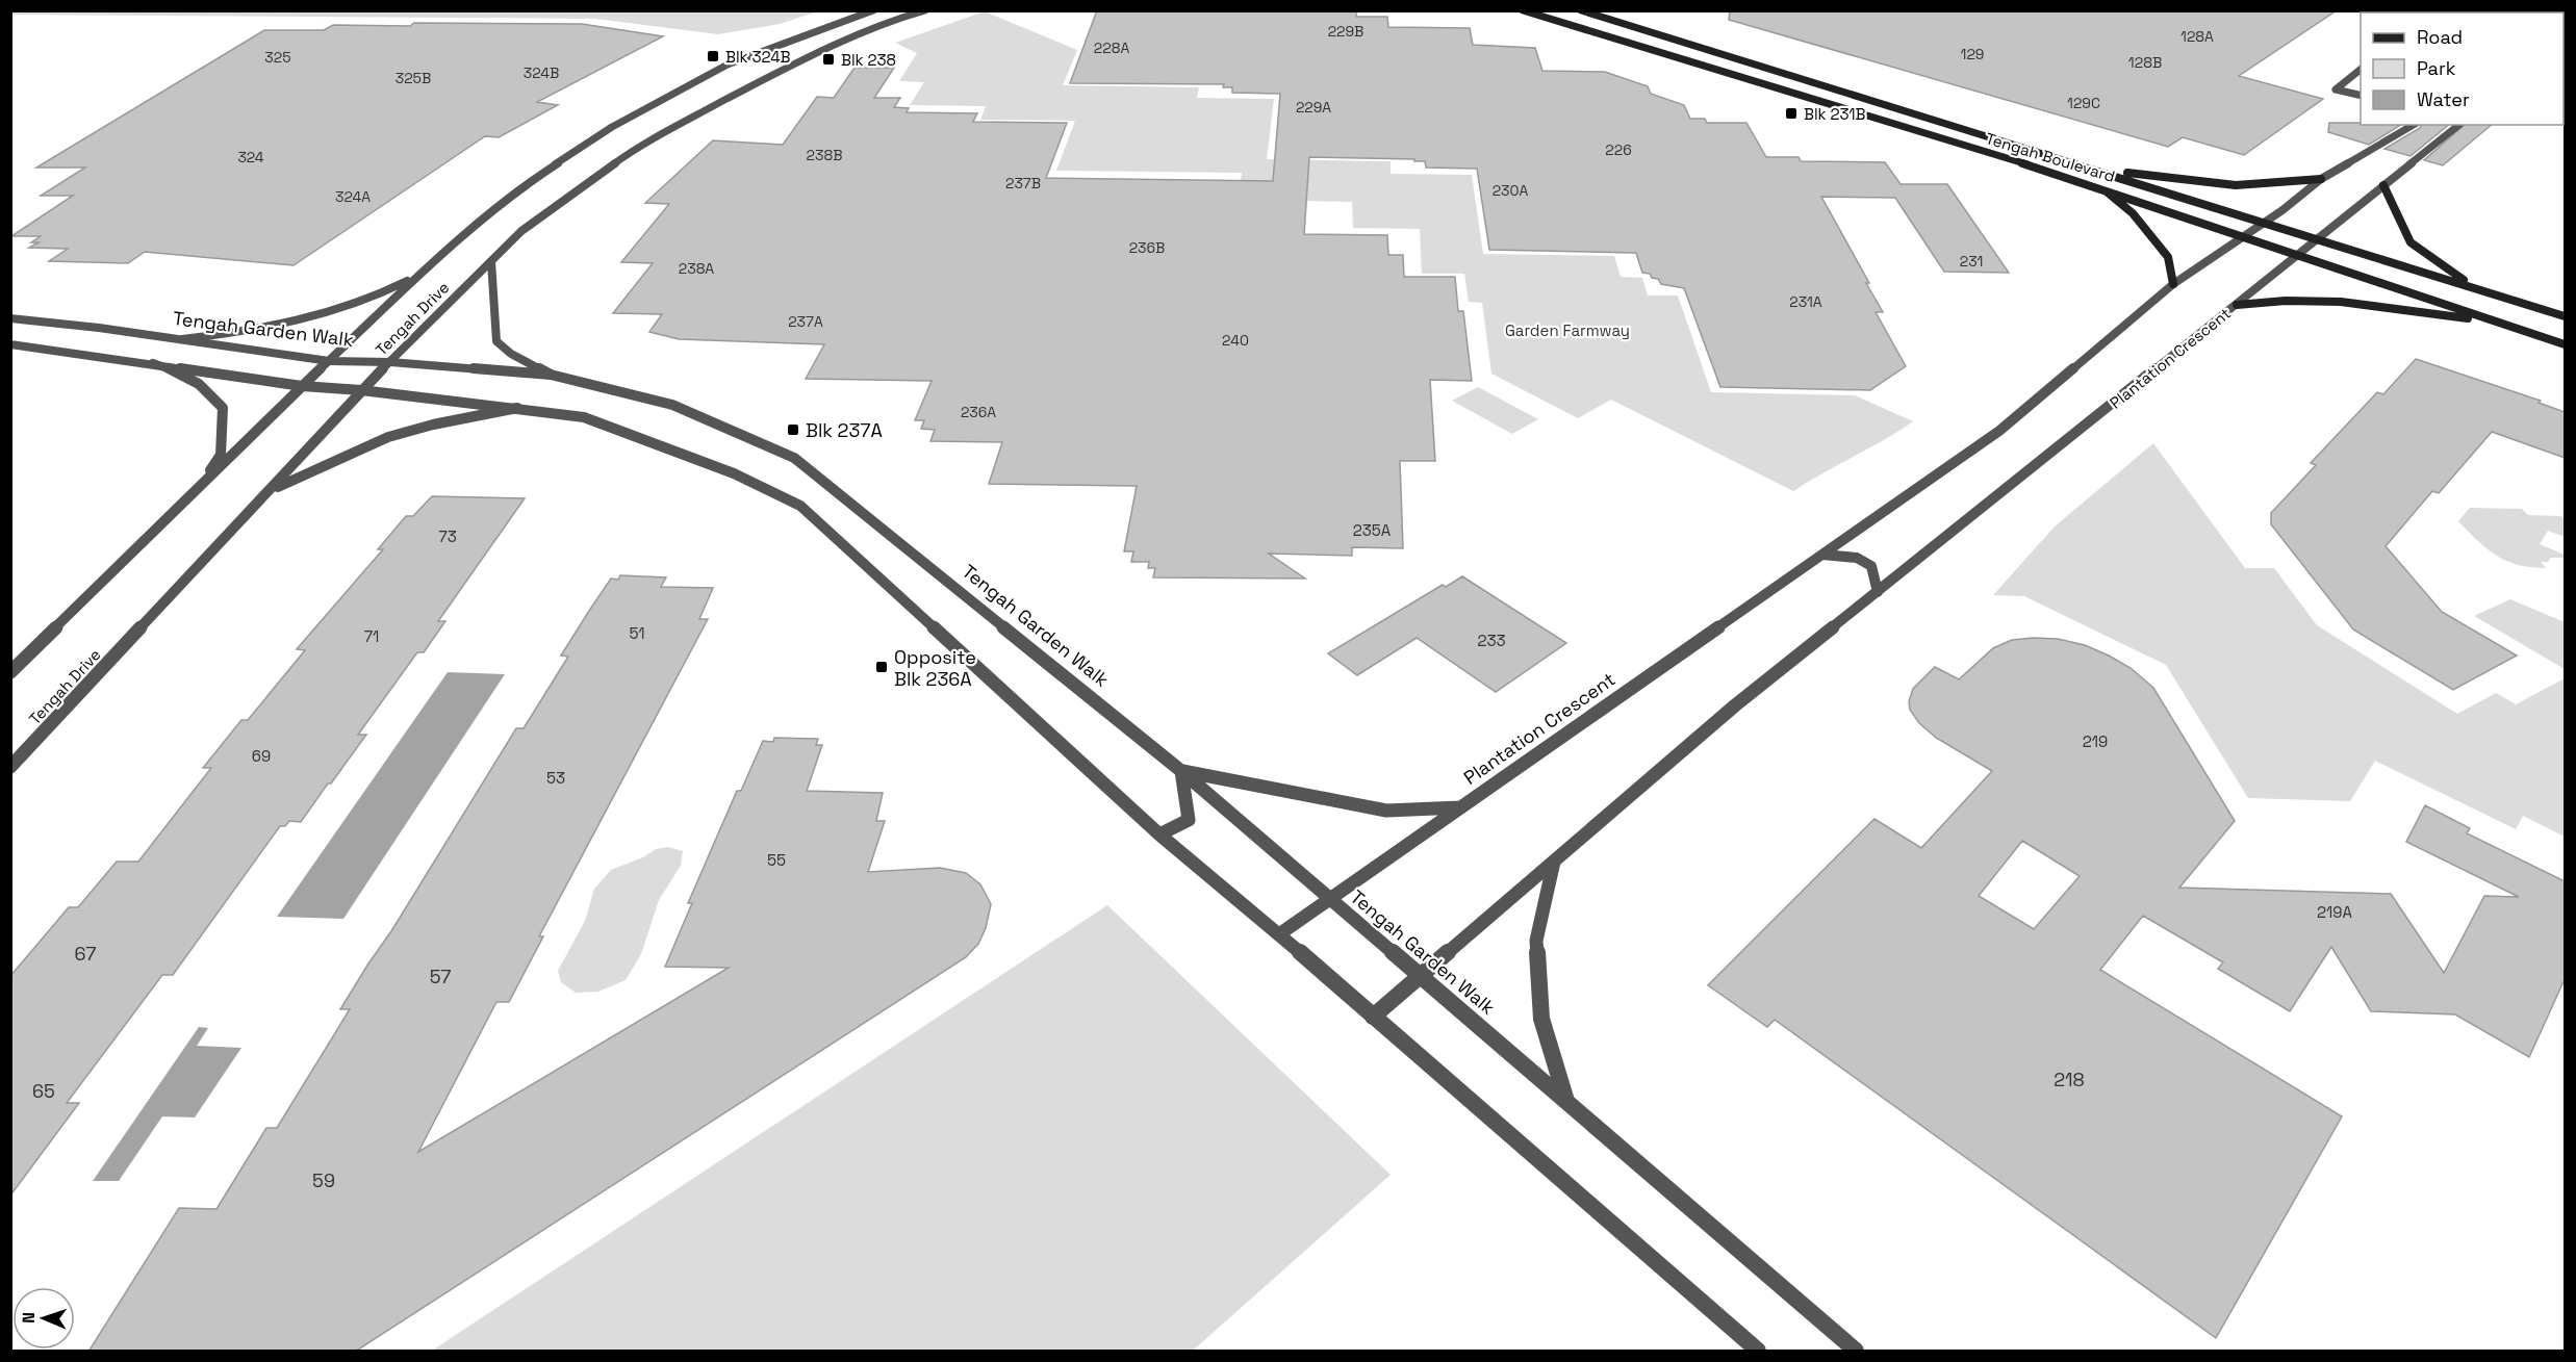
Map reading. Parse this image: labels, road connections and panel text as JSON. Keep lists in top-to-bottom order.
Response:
{
  "streets": {
    "main road": ["Tengah Boulevard"],
    "street": ["Tengah Drive", "Tengah Garden Walk", "Plantation Crescent"]
  },
  "crossings": [
    ["Tengah Boulevard", "Plantation Crescent"],
    ["Tengah Drive", "Tengah Garden Walk"],
    ["Tengah Garden Walk", "Plantation Crescent"]
  ],
  "parks": ["Garden Farmway"],
  "places": {
    "transit": [
      "Blk 324B",
      "Blk 238",
      "Blk 231B",
      "Blk 237A",
      "Opposite Blk 236A"
    ]
  },
  "house_numbers": [
    "229B",
    "128A",
    "228A",
    "129",
    "325",
    "128B",
    "324B",
    "325B",
    "129C",
    "229A",
    "226",
    "238B",
    "324",
    "237B",
    "230A",
    "324A",
    "236B",
    "231",
    "238A",
    "231A",
    "237A",
    "240",
    "236A",
    "235A",
    "73",
    "51",
    "71",
    "233",
    "219",
    "69",
    "53",
    "55",
    "219A",
    "67",
    "57",
    "218",
    "65",
    "59"
  ],
  "legend": ["Road", "Park", "Water"],
  "north": "left"
}
